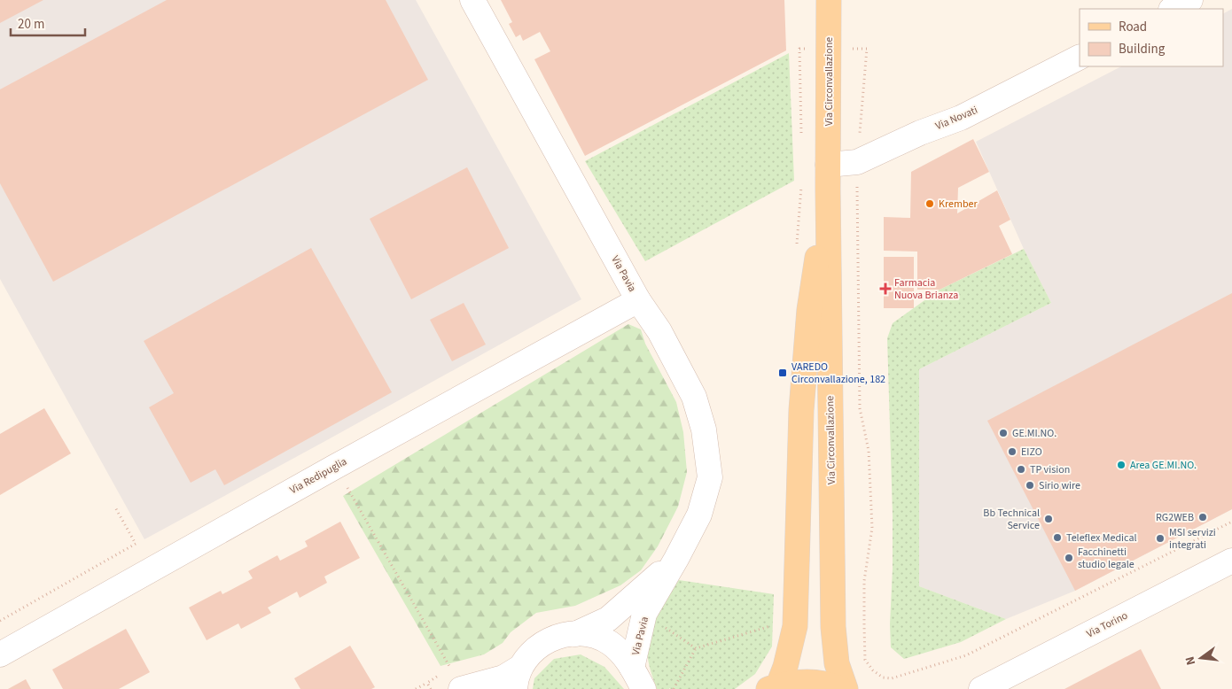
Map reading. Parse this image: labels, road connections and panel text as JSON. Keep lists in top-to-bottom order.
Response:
{
  "streets": {
    "main road": ["Via Circonvallazione"],
    "street": [
      "Via Novati",
      "Via Pavia",
      "Via Redipuglia",
      "Via Torino"
    ]
  },
  "crossings": [
    ["Via Circonvallazione", "Via Novati"],
    ["Via Pavia", "Via Redipuglia"]
  ],
  "places": {
    "other": [
      "Krember",
      "GE.MI.NO.",
      "EIZO",
      "Area GE.MI.NO.",
      "TP vision",
      "Sirio wire",
      "RG2WEB",
      "Bb Technical Service",
      "Teleflex Medical",
      "MSI servizi integrati",
      "Facchinetti studio legale"
    ],
    "health": ["Farmacia Nuova Brianza"],
    "transit": ["VAREDO Circonvallazione, 182"]
  },
  "legend": ["Road", "Building"],
  "scale_bar": "20 m",
  "north": "left"
}
